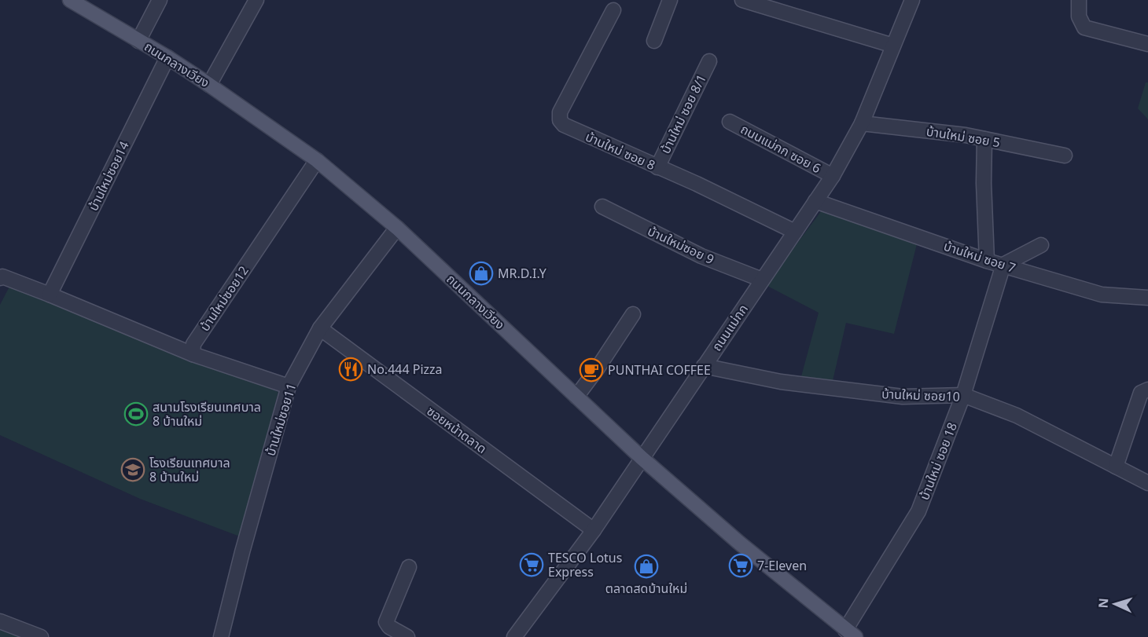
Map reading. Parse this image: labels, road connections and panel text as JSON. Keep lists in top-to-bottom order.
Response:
{
  "streets": {
    "main road": ["ถนนกลางเวียง"],
    "street": [
      "บ้านใหม่ ซอย 8/1",
      "บ้านใหม่ ซอย 5",
      "ถนนแม่กก ซอย 6",
      "บ้านใหม่ ซอย 8",
      "บ้านใหม่ซอย14",
      "บ้านใหม่ซอย 9",
      "บ้านใหม่ ซอย 7",
      "บ้านใหม่ซอย12",
      "ถนนแม่กก",
      "บ้านใหม่ ซอย10",
      "บ้านใหม่ซอย11",
      "ซอยหน้าตลาด",
      "บ้านใหม่ ซอย 18"
    ]
  },
  "crossings": [
    ["ถนนกลางเวียง", "บ้านใหม่ซอย14"],
    ["ถนนกลางเวียง", "บ้านใหม่ซอย12"],
    ["ถนนกลางเวียง", "ถนนแม่กก"],
    ["ถนนกลางเวียง", "บ้านใหม่ซอย11"],
    ["ถนนกลางเวียง", "บ้านใหม่ ซอย 18"],
    ["บ้านใหม่ ซอย 8/1", "บ้านใหม่ ซอย 8"],
    ["บ้านใหม่ ซอย 5", "ถนนแม่กก"],
    ["ถนนแม่กก ซอย 6", "ถนนแม่กก"],
    ["บ้านใหม่ ซอย 8", "ถนนแม่กก"],
    ["บ้านใหม่ซอย 9", "ถนนแม่กก"],
    ["บ้านใหม่ ซอย 7", "ถนนแม่กก"],
    ["บ้านใหม่ ซอย 7", "บ้านใหม่ ซอย 18"],
    ["ถนนแม่กก", "บ้านใหม่ ซอย10"],
    ["ถนนแม่กก", "ซอยหน้าตลาด"],
    ["บ้านใหม่ ซอย10", "บ้านใหม่ ซอย 18"],
    ["บ้านใหม่ซอย11", "ซอยหน้าตลาด"]
  ],
  "places": {
    "shop": ["MR.D.I.Y", "ตลาดสดบ้านใหม่"],
    "restaurant": ["No.444 Pizza"],
    "cafe": ["PUNTHAI COFFEE"],
    "sports": ["สนามโรงเรียนเทศบาล 8 บ้านใหม่"],
    "school or university": ["โรงเรียนเทศบาล 8 บ้านใหม่"],
    "supermarket": ["TESCO Lotus Express", "7-Eleven"]
  },
  "north": "left"
}
